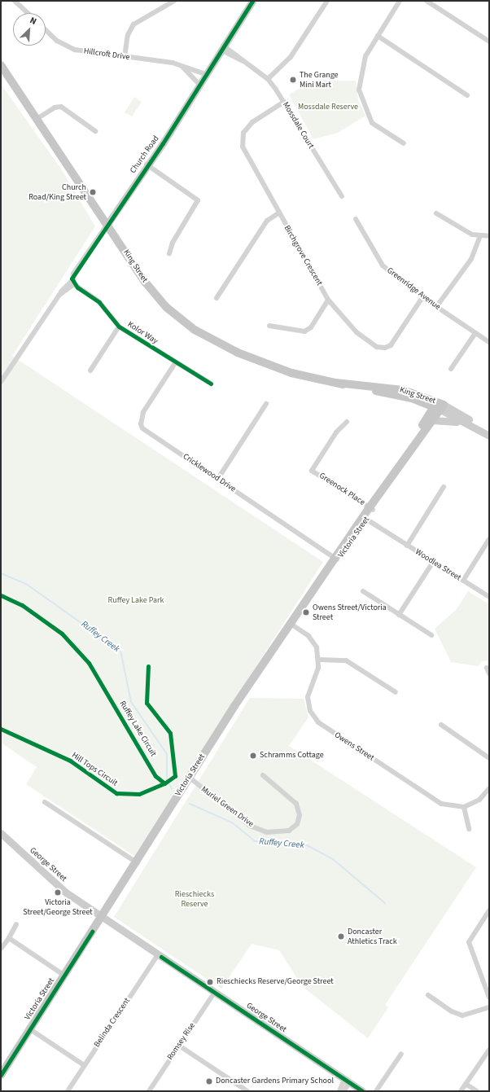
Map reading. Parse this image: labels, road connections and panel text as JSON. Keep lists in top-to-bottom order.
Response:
{
  "streets": {
    "main road": [
      "Church Road",
      "King Street",
      "Victoria Street",
      "George Street"
    ],
    "street": [
      "Hillcroft Drive",
      "Mossdale Court",
      "Birchgrove Crescent",
      "Greenridge Avenue",
      "Kolor Way",
      "Cricklewood Drive",
      "Greenock Place",
      "Woodlea Street",
      "Owens Street",
      "Muriel Green Drive",
      "Belinda Crescent",
      "Romsey Rise"
    ],
    "cycle path": ["Ruffey Lake Circuit", "Hill Tops Circuit"]
  },
  "crossings": [
    ["Hillcroft Drive", "Church Road"],
    ["Mossdale Court", "Church Road"],
    ["Mossdale Court", "Birchgrove Crescent"],
    ["Church Road", "King Street"],
    ["Church Road", "Kolor Way"],
    ["Birchgrove Crescent", "Greenridge Avenue"],
    ["King Street", "Victoria Street"],
    ["Kolor Way", "Cricklewood Drive"],
    ["Cricklewood Drive", "Victoria Street"],
    ["Greenock Place", "Victoria Street"],
    ["Victoria Street", "Woodlea Street"],
    ["Victoria Street", "Muriel Green Drive"],
    ["Victoria Street", "George Street"],
    ["George Street", "Belinda Crescent"],
    ["George Street", "Romsey Rise"]
  ],
  "water": ["Ruffey Creek"],
  "parks": ["Mossdale Reserve", "Ruffey Lake Park", "Rieschiecks Reserve"],
  "places": [
    "The Grange Mini Mart",
    "Church Road/King Street",
    "Owens Street/Victoria Street",
    "Schramms Cottage",
    "Victoria Street/George Street",
    "Doncaster Athletics Track",
    "Rieschiecks Reserve/George Street",
    "Doncaster Gardens Primary School"
  ],
  "north": "top right"
}
